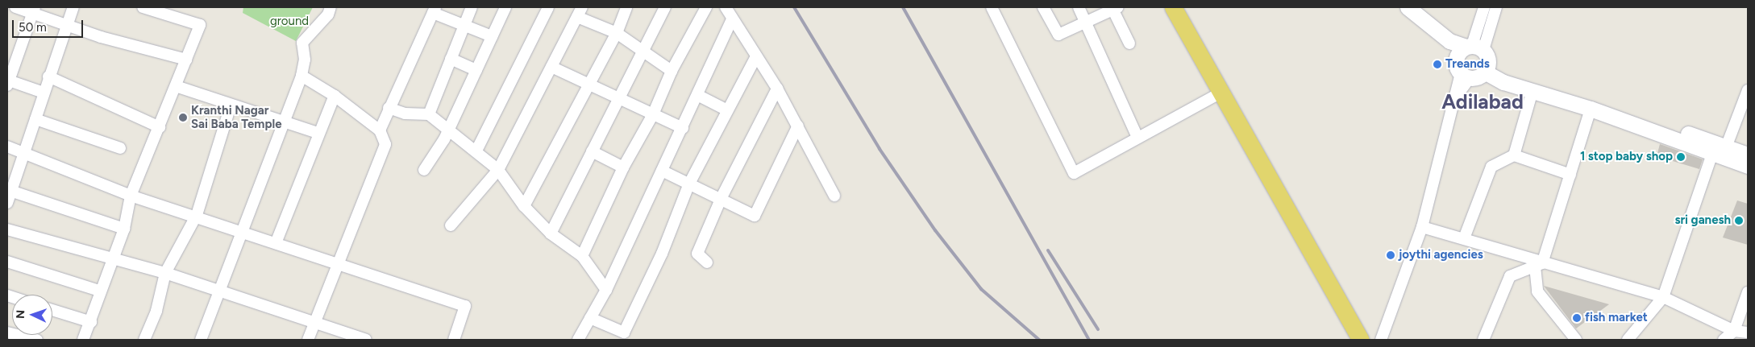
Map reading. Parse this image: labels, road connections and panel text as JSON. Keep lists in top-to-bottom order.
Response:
{
  "districts": ["Adilabad"],
  "parks": ["ground"],
  "places": [
    "Treands",
    "Kranthi Nagar Sai Baba Temple",
    "1 stop baby shop",
    "sri ganesh",
    "joythi agencies",
    "fish market"
  ],
  "scale_bar": "50 m",
  "north": "left"
}
